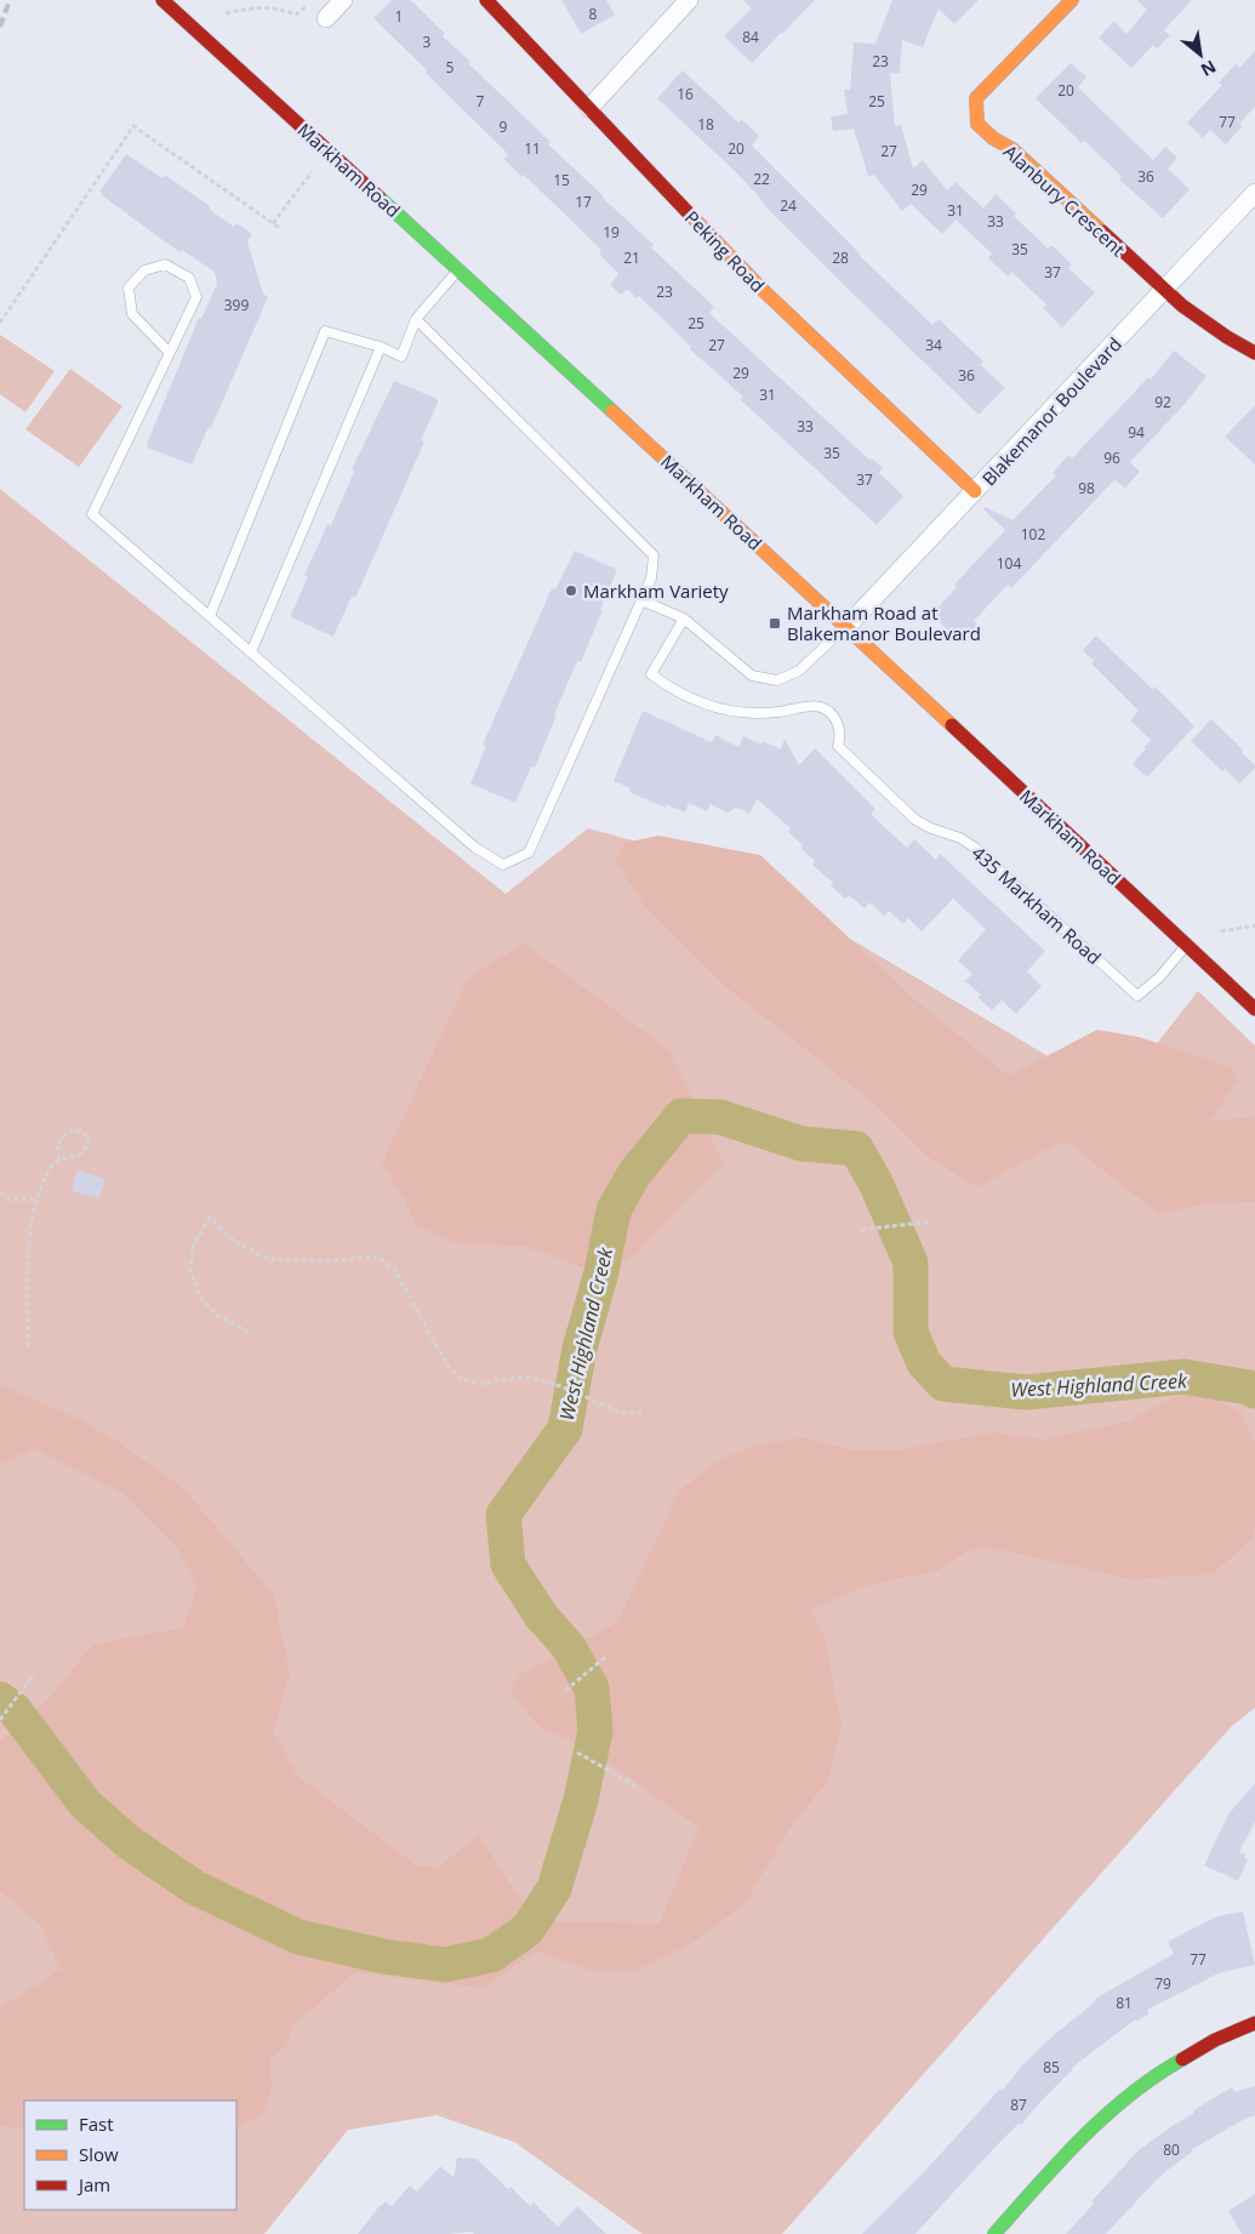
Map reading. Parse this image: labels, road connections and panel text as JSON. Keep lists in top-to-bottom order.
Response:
{
  "streets": {
    "street": [
      "Markham Road",
      "Alanbury Crescent",
      "Peking Road",
      "Blakemanor Boulevard"
    ],
    "lane": ["435 Markham Road"]
  },
  "crossings": [
    ["Markham Road", "Blakemanor Boulevard"],
    ["Markham Road", "435 Markham Road"],
    ["Alanbury Crescent", "Blakemanor Boulevard"],
    ["Peking Road", "Blakemanor Boulevard"]
  ],
  "water": ["West Highland Creek"],
  "places": {
    "other": ["Markham Variety"],
    "transit": ["Markham Road at Blakemanor Boulevard"]
  },
  "house_numbers": [
    "8",
    "1",
    "84",
    "3",
    "23",
    "5",
    "20",
    "16",
    "7",
    "25",
    "77",
    "18",
    "9",
    "11",
    "20",
    "27",
    "36",
    "22",
    "15",
    "29",
    "17",
    "24",
    "31",
    "33",
    "19",
    "35",
    "21",
    "28",
    "37",
    "23",
    "399",
    "25",
    "27",
    "34",
    "29",
    "36",
    "31",
    "92",
    "33",
    "94",
    "35",
    "96",
    "37",
    "98",
    "102",
    "104",
    "77",
    "79",
    "81",
    "85",
    "87",
    "80"
  ],
  "legend": ["Fast", "Slow", "Jam"],
  "north": "bottom right"
}
